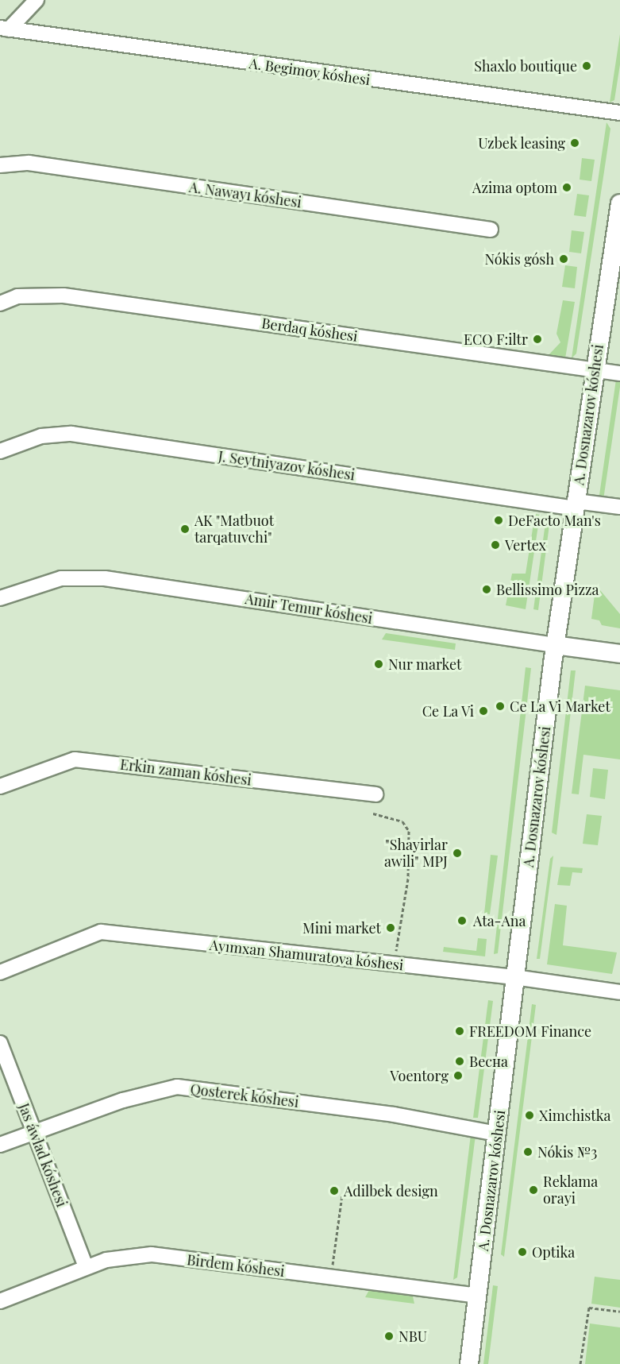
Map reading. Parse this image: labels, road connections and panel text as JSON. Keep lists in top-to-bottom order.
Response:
{
  "streets": {
    "main road": ["A. Dosnazarov kóshesi", "Amir Temur kóshesi"],
    "street": [
      "A. Begimov kóshesi",
      "A. Nawayı kóshesi",
      "Berdaq kóshesi",
      "J. Seytniyazov kóshesi",
      "Erkin zaman kóshesi",
      "Ayımxan Shamuratova kóshesi",
      "Qosterek kóshesi",
      "Jas áwlad kóshesi",
      "Birdem kóshesi"
    ]
  },
  "crossings": [
    ["Berdaq kóshesi", "A. Dosnazarov kóshesi"],
    ["A. Dosnazarov kóshesi", "J. Seytniyazov kóshesi"],
    ["A. Dosnazarov kóshesi", "Amir Temur kóshesi"],
    ["A. Dosnazarov kóshesi", "Ayımxan Shamuratova kóshesi"],
    ["A. Dosnazarov kóshesi", "Qosterek kóshesi"],
    ["A. Dosnazarov kóshesi", "Birdem kóshesi"],
    ["Qosterek kóshesi", "Jas áwlad kóshesi"],
    ["Jas áwlad kóshesi", "Birdem kóshesi"]
  ],
  "places": [
    "Shaxlo boutique",
    "Uzbek leasing",
    "Azima optom",
    "Nókis gósh",
    "ECO F:iltr",
    "DeFacto Man's",
    "AK \"Matbuot tarqatuvchi\"",
    "Vertex",
    "Bellissimo Pizza",
    "Nur market",
    "Ce La Vi Market",
    "Ce La Vi",
    "\"Shayirlar awili\" MPJ",
    "Ata-Ana",
    "Mini market",
    "FREEDOM Finance",
    "Весна",
    "Voentorg",
    "Ximchistka",
    "Nókis №3",
    "Reklama orayi",
    "Adilbek design",
    "Optika",
    "NBU"
  ]
}
